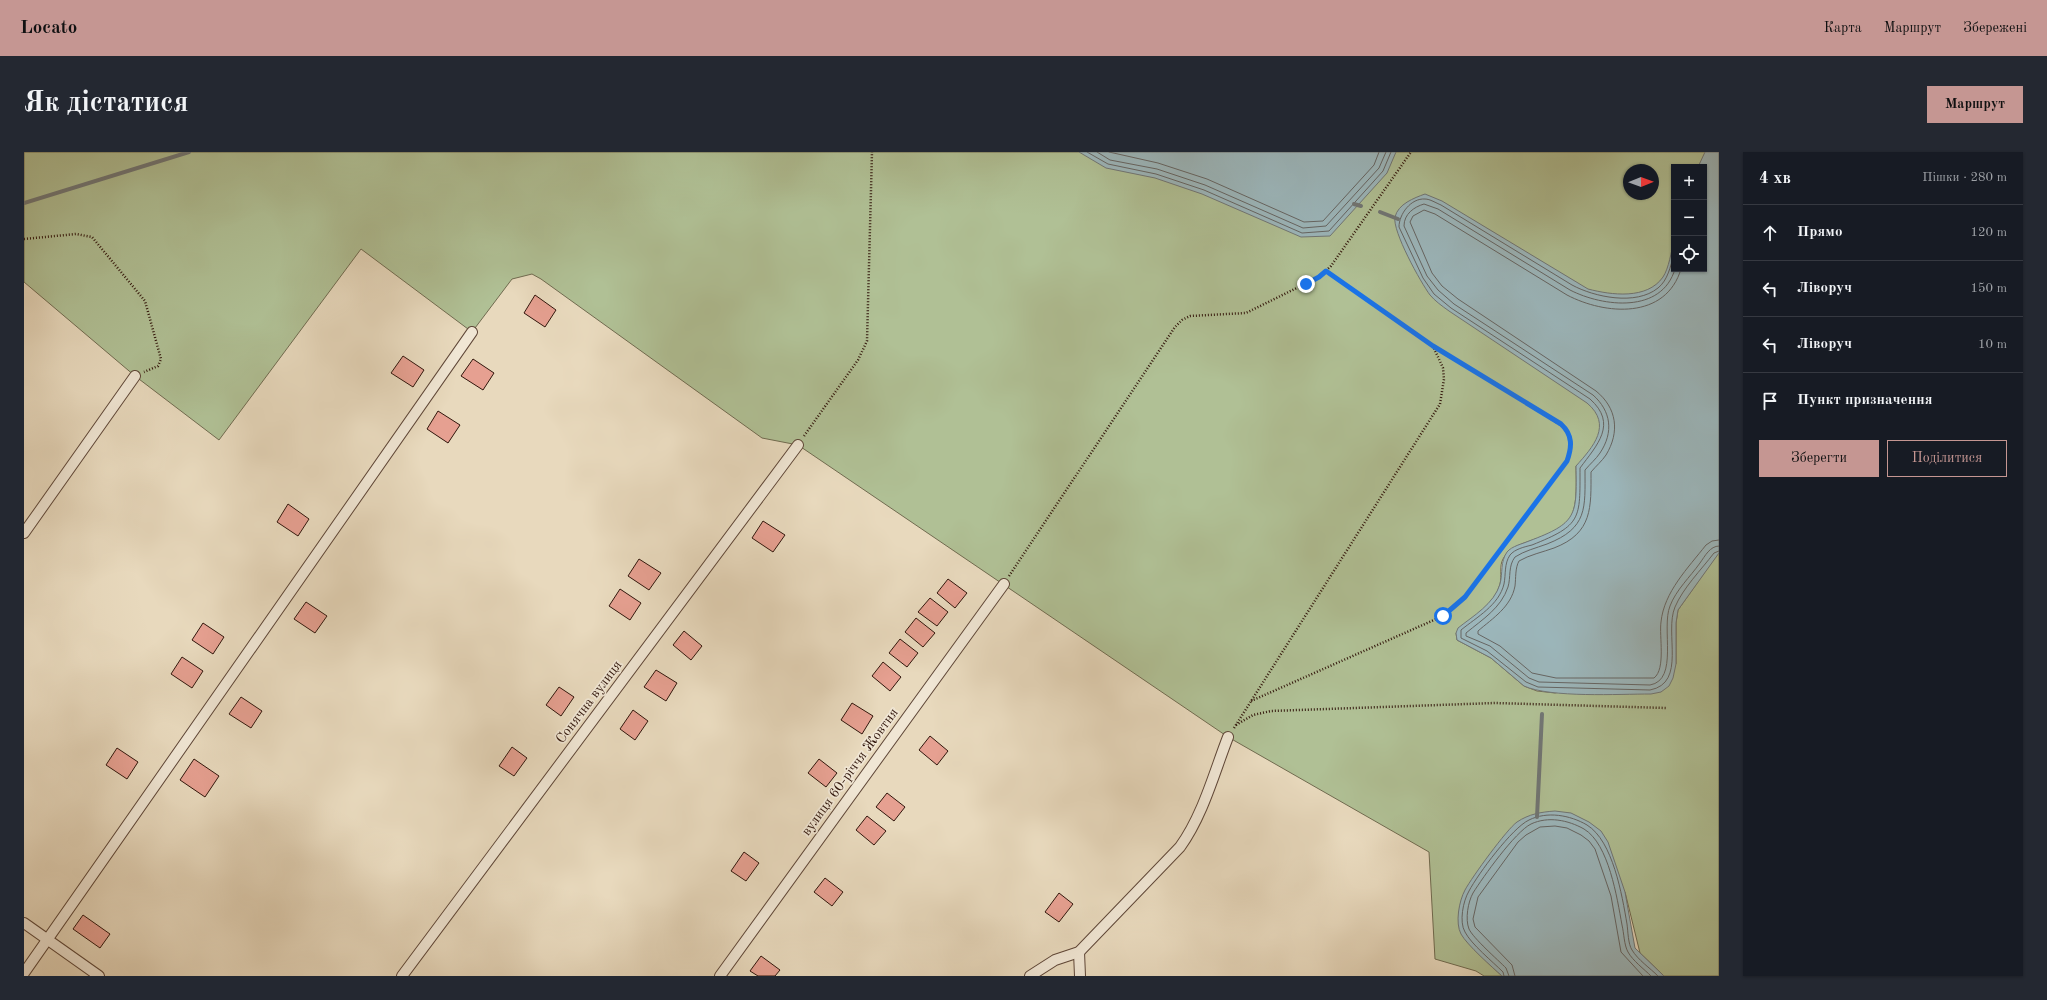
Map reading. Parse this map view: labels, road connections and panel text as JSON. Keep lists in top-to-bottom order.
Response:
{
  "streets": {
    "street": ["Сонячна вулиця", "вулиця 60-річчя Жовтня"]
  },
  "north": "right",
  "page": {
    "header": "Locato",
    "nav": ["Карта", "Маршрут", "Збережені"],
    "buttons": [
      "Маршрут",
      ["Зберегти", "Поділитися"]
    ],
    "title": "Як дістатися",
    "heading": ["4 хв", "Пішки · 280 m"],
    "map_buttons": ["+", "−"],
    "list": [
      ["Прямо", "120 m"],
      ["Ліворуч", "150 m"],
      ["Ліворуч", "10 m"],
      "Пункт призначення"
    ]
  }
}
